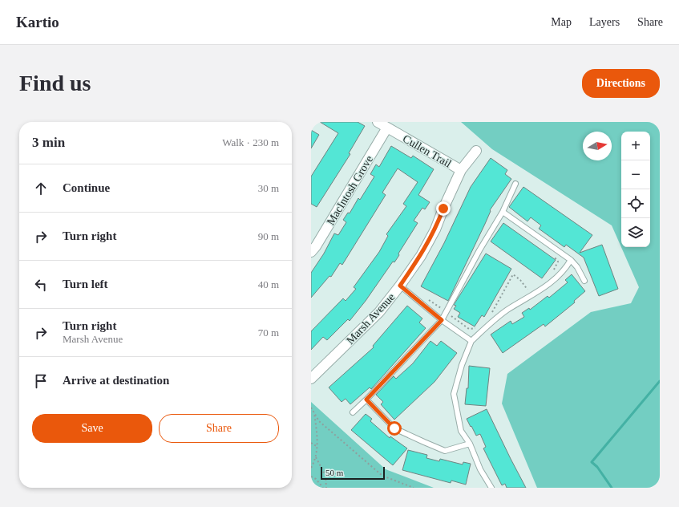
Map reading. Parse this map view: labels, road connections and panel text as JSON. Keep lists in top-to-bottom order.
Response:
{
  "streets": {
    "street": ["Cullen Trail", "MacIntosh Grove", "Marsh Avenue"]
  },
  "crossings": [
    ["Cullen Trail", "MacIntosh Grove"],
    ["Cullen Trail", "Marsh Avenue"]
  ],
  "scale_bar": "50 m",
  "north": "right",
  "page": {
    "header": "Kartio",
    "nav": ["Map", "Layers", "Share"],
    "buttons": [
      "Directions",
      ["Save", "Share"]
    ],
    "title": "Find us",
    "heading": ["3 min", "Walk · 230 m"],
    "map_buttons": ["+", "−"],
    "list": [
      ["Continue", "30 m"],
      ["Turn right", "90 m"],
      ["Turn left", "40 m"],
      ["Turn right", "Marsh Avenue", "70 m"],
      "Arrive at destination"
    ],
    "scale": "50 m"
  }
}
